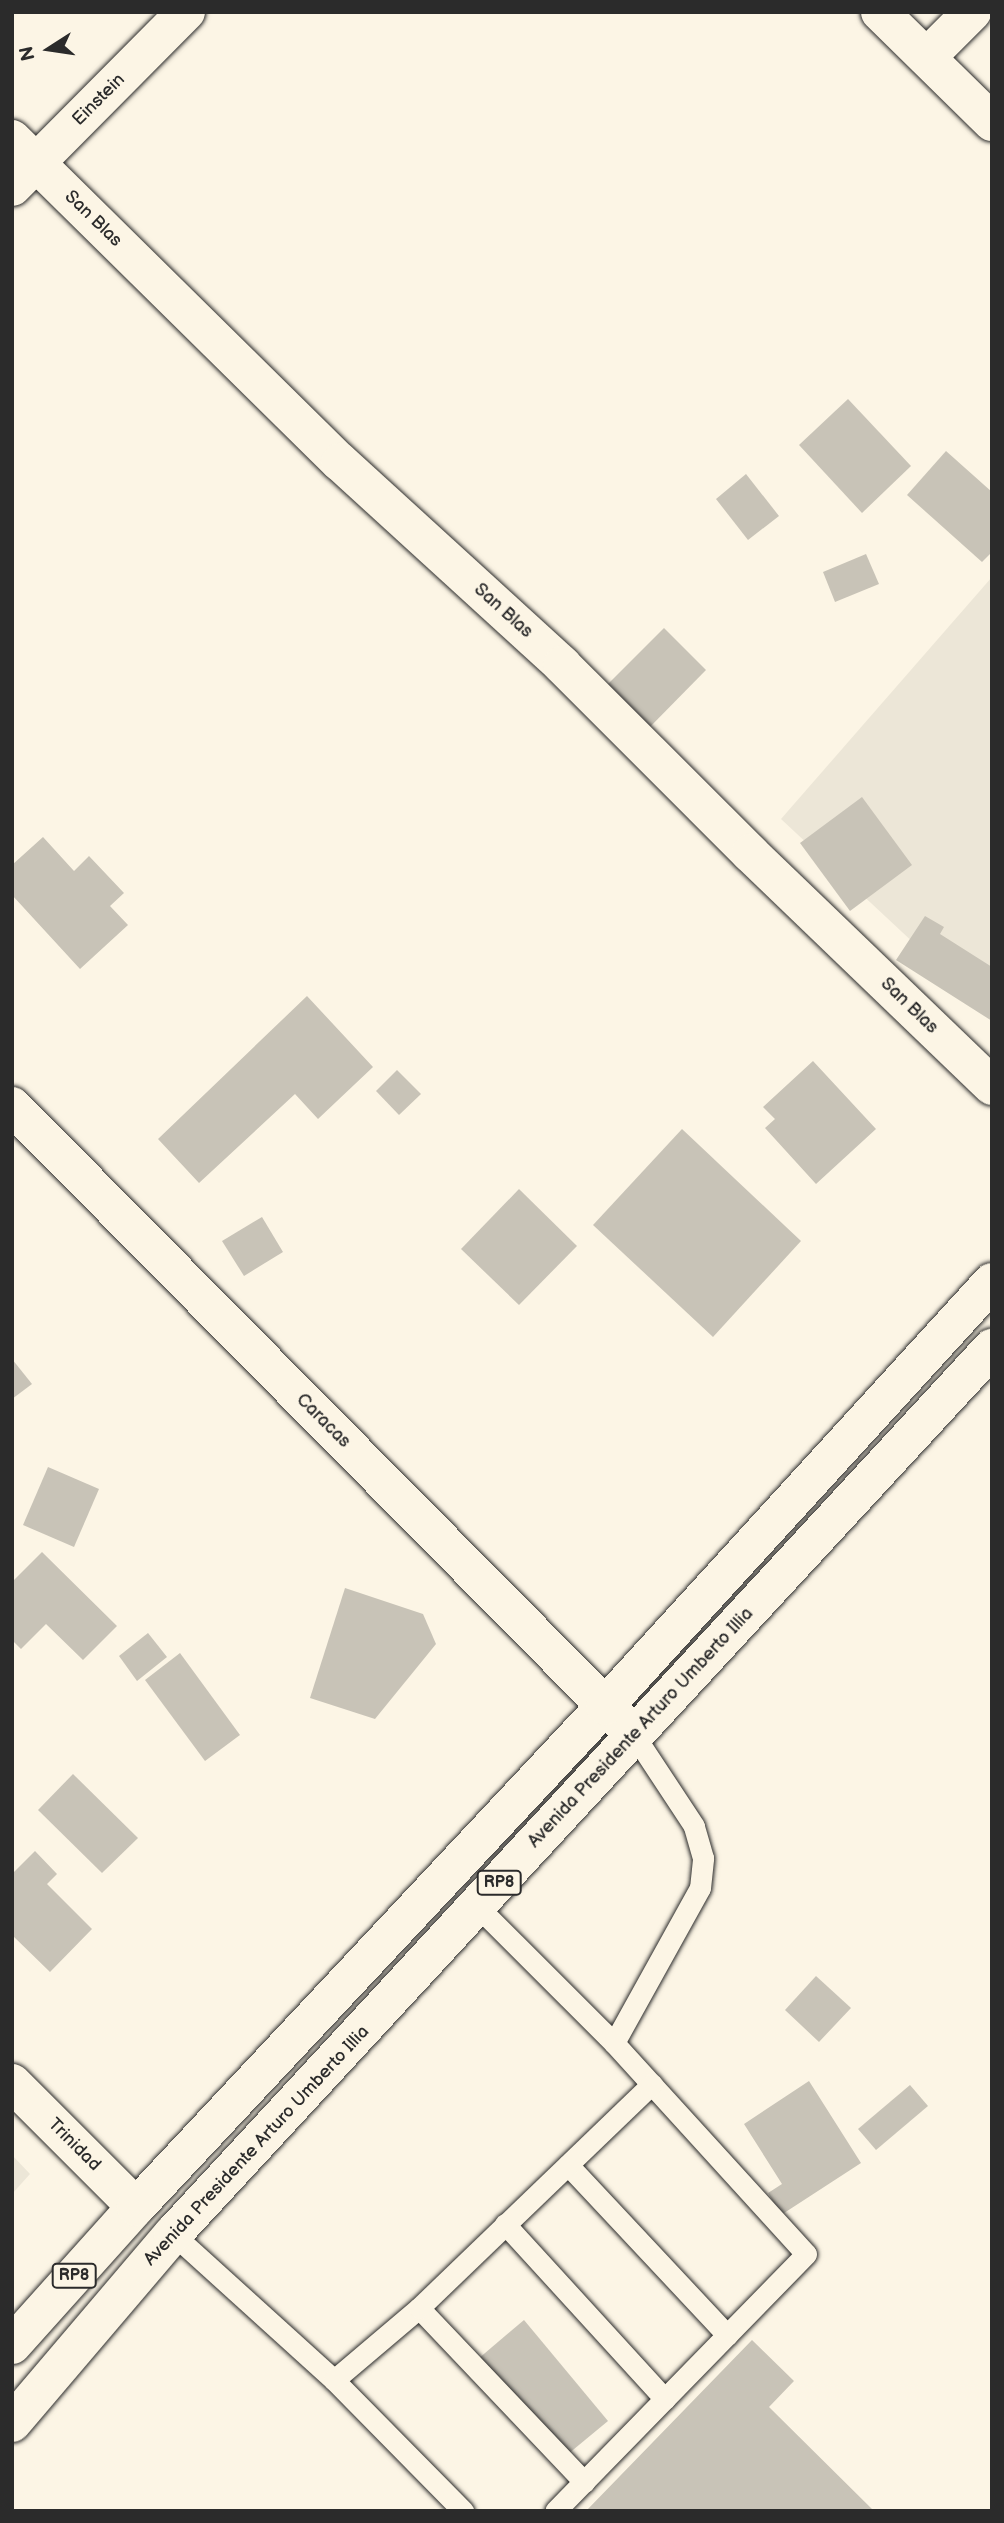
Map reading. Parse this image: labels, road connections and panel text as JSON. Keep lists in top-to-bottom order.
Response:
{
  "streets": {
    "main road": [
      "Einstein",
      "San Blas",
      "Caracas",
      "Avenida Presidente Arturo Umberto Illia",
      "RP8",
      "Trinidad"
    ]
  },
  "crossings": [
    ["Einstein", "San Blas"],
    ["Caracas", "Avenida Presidente Arturo Umberto Illia"],
    ["Caracas", "RP8"],
    ["RP8", "Trinidad"]
  ],
  "north": "left"
}
